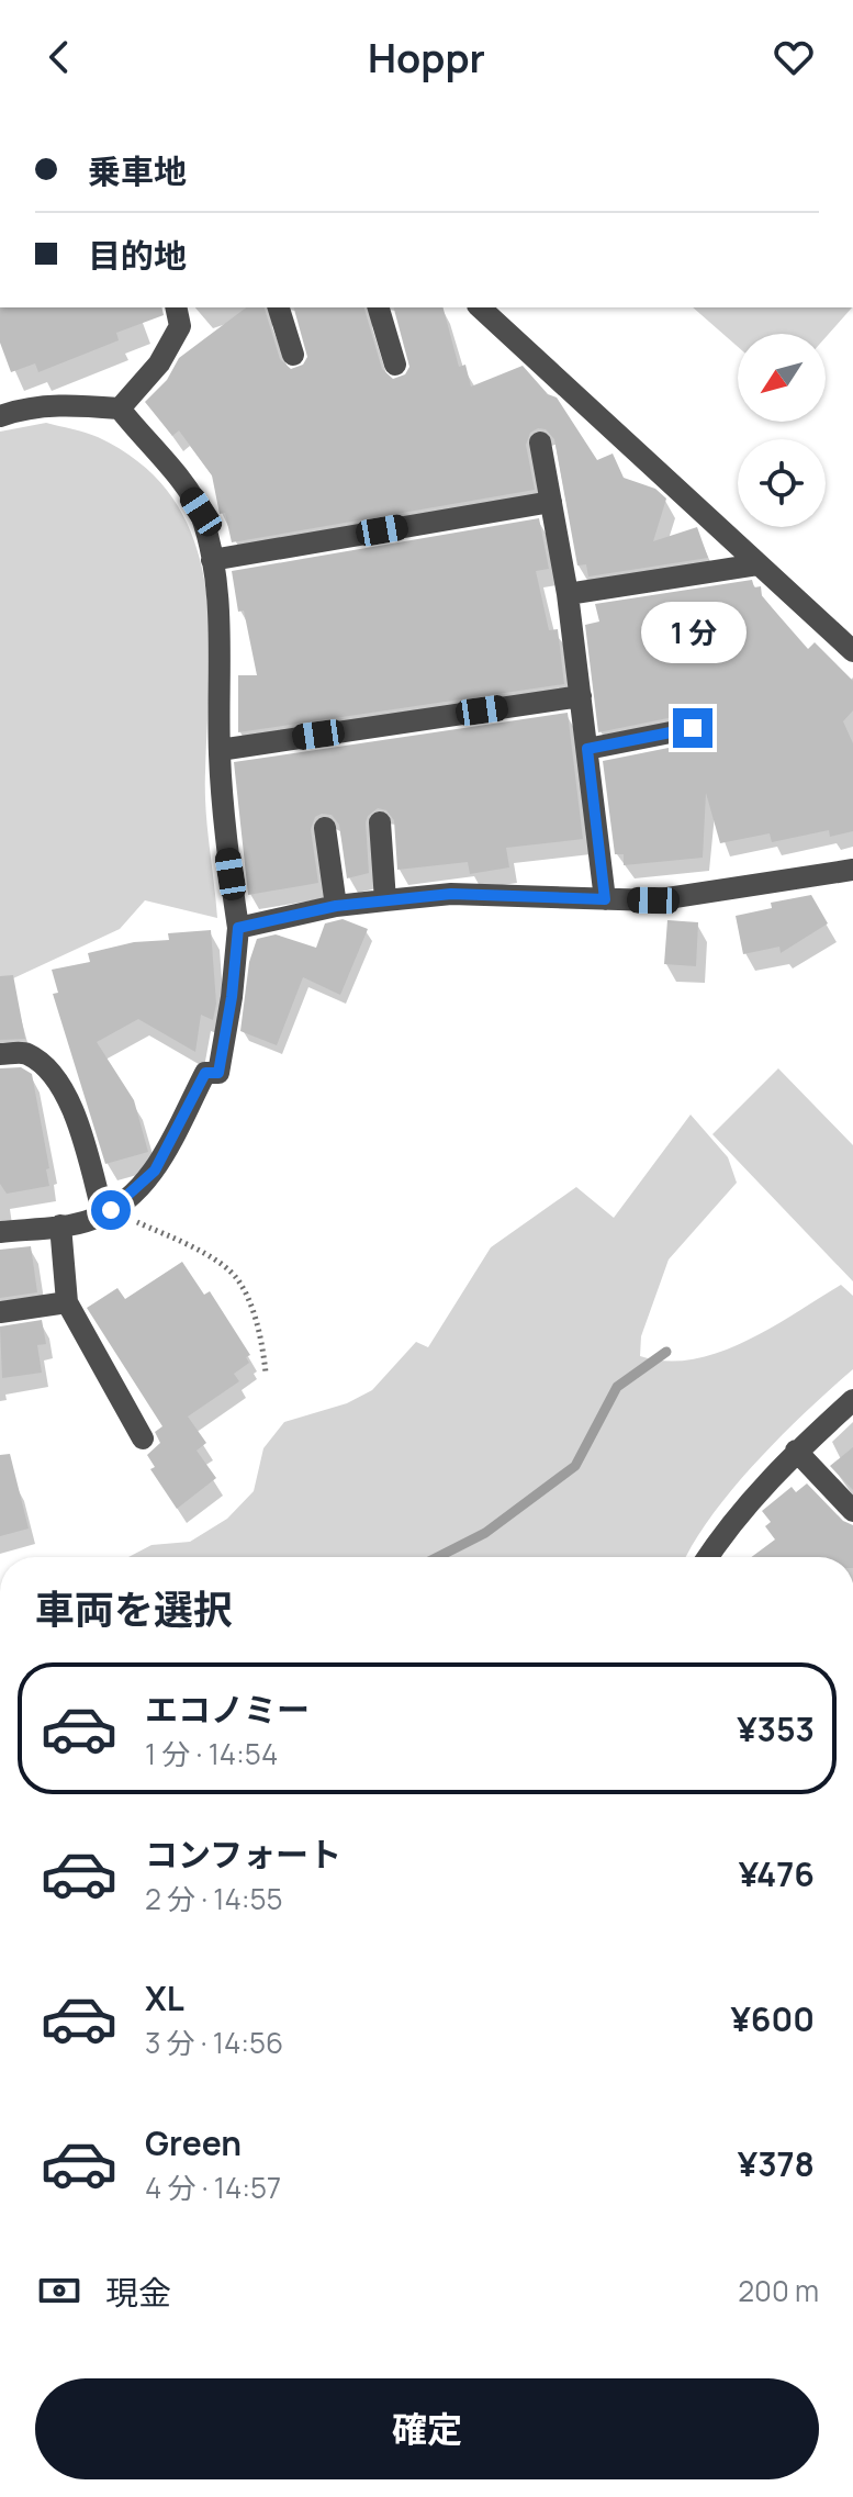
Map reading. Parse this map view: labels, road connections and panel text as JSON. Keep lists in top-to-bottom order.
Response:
{
  "north": "bottom left",
  "page": {
    "header": "Hoppr",
    "banner": ["乗車地", "目的地"],
    "bubble": "1 分",
    "heading": "車両を選択",
    "list": [
      {
        "name": "エコノミー",
        "note": "1 分 · 14:54",
        "value": "¥353"
      },
      {
        "name": "コンフォート",
        "note": "2 分 · 14:55",
        "value": "¥476"
      },
      {
        "name": "XL",
        "note": "3 分 · 14:56",
        "value": "¥600"
      },
      {
        "name": "Green",
        "note": "4 分 · 14:57",
        "value": "¥378"
      }
    ],
    "pay": ["現金", "200 m"],
    "buttons": "確定"
  }
}
